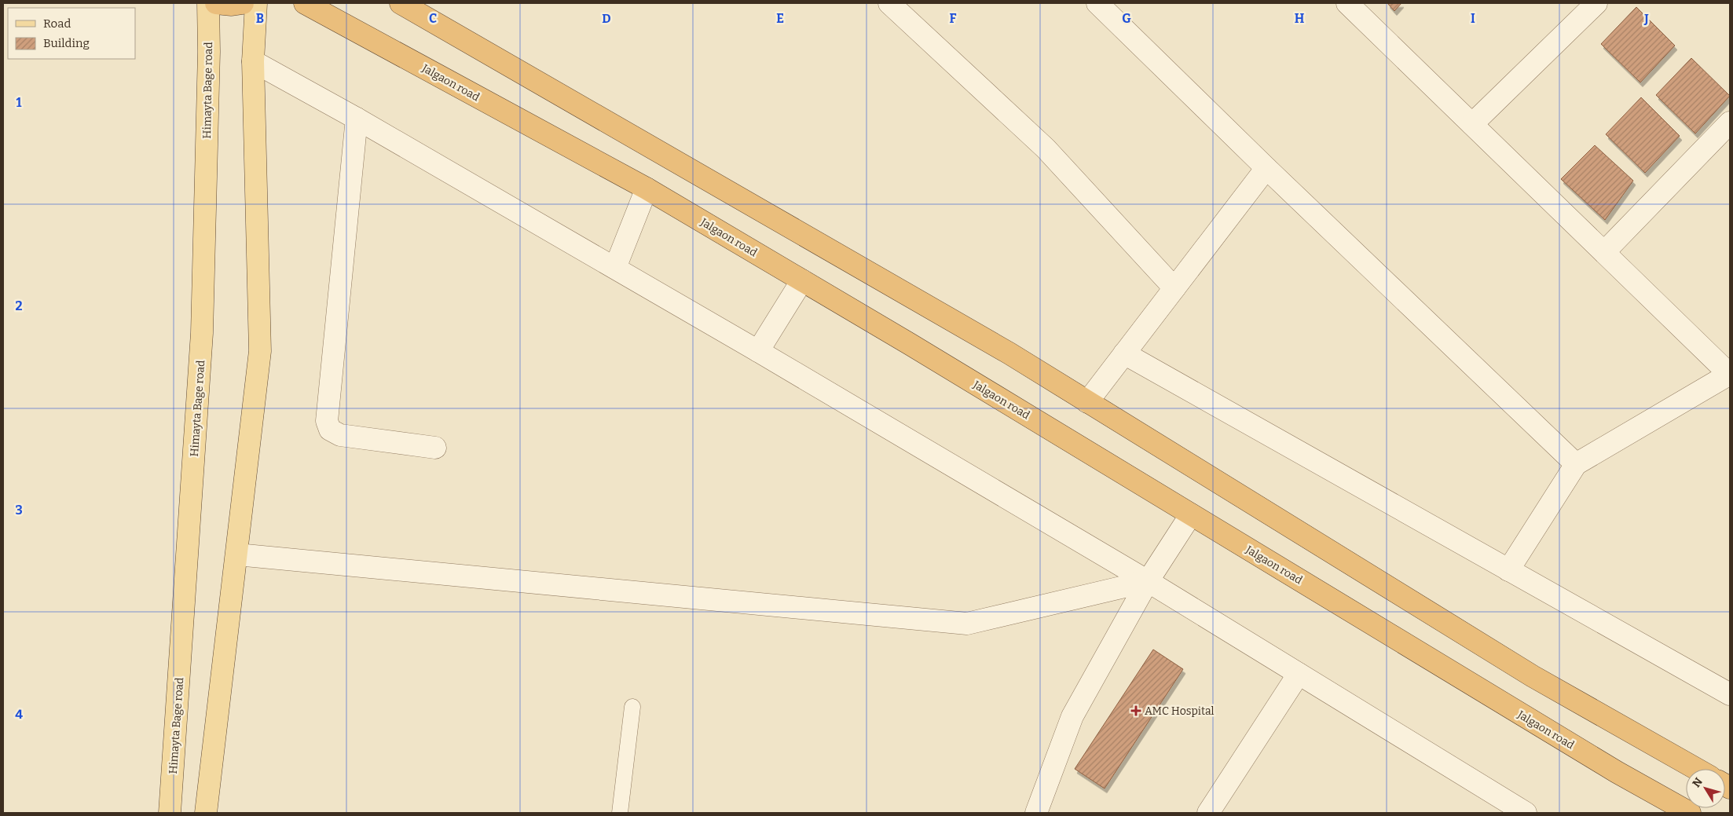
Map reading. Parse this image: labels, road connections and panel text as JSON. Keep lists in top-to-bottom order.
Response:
{
  "streets": {
    "highway": ["Jalgaon road"],
    "main road": ["Himayta Bage road"]
  },
  "places": {
    "health": ["AMC Hospital"]
  },
  "legend": ["Road", "Building"],
  "north": "top left",
  "grid": {
    "columns": [
      "B",
      "C",
      "D",
      "E",
      "F",
      "G",
      "H",
      "I",
      "J"
    ],
    "rows": [
      "1",
      "2",
      "3",
      "4"
    ]
  }
}
